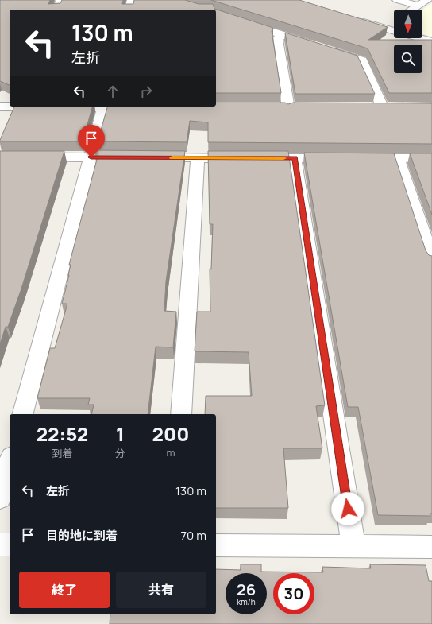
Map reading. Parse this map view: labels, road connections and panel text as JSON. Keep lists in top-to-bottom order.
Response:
{
  "north": "bottom",
  "page": {
    "turn": ["130 m", "左折"],
    "eta": [
      "22:52",
      "到着",
      "1",
      "分",
      "200",
      "m"
    ],
    "list": [
      {
        "name": "左折",
        "value": "130 m"
      },
      {
        "name": "目的地に到着",
        "value": "70 m"
      }
    ],
    "buttons": ["終了", "共有"],
    "speed": "26 km/h",
    "limit": "30"
  }
}
